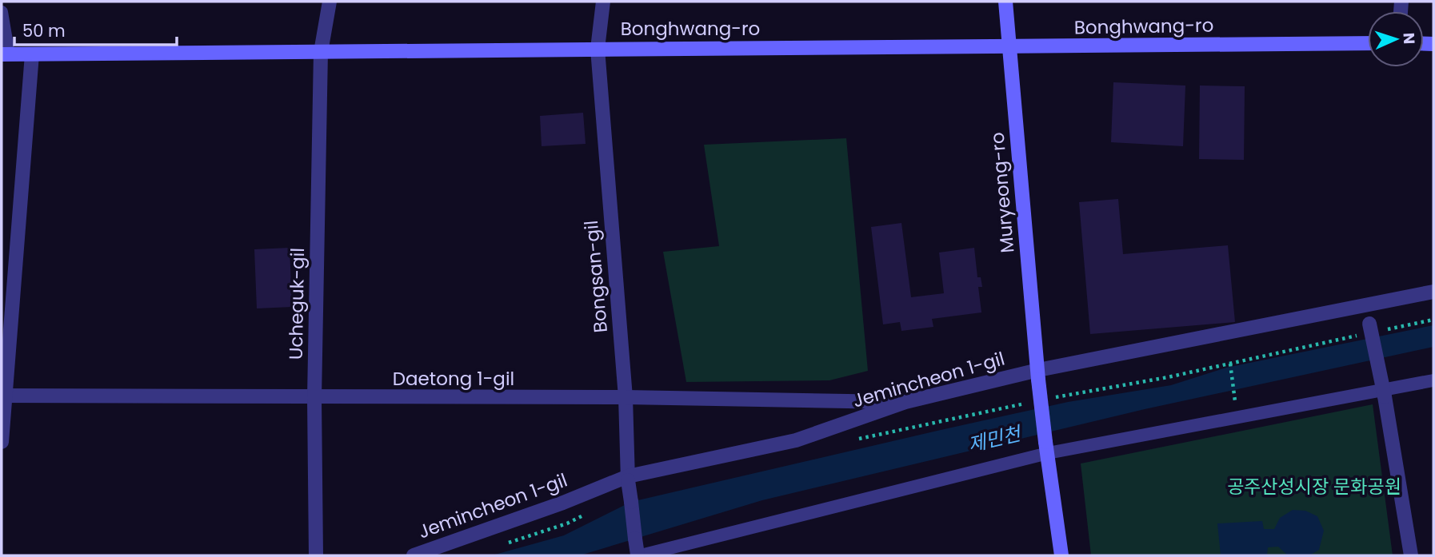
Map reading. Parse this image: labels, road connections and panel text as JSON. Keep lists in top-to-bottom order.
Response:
{
  "streets": {
    "main road": ["Bonghwang-ro", "Muryeong-ro"],
    "street": [
      "Bongsan-gil",
      "Ucheguk-gil",
      "Daetong 1-gil",
      "Jemincheon 1-gil"
    ]
  },
  "crossings": [
    ["Bonghwang-ro", "Muryeong-ro"],
    ["Bonghwang-ro", "Bongsan-gil"],
    ["Bonghwang-ro", "Ucheguk-gil"],
    ["Muryeong-ro", "Jemincheon 1-gil"],
    ["Bongsan-gil", "Daetong 1-gil"],
    ["Bongsan-gil", "Jemincheon 1-gil"],
    ["Ucheguk-gil", "Daetong 1-gil"],
    ["Daetong 1-gil", "Jemincheon 1-gil"]
  ],
  "water": ["제민천"],
  "parks": ["공주산성시장 문화공원"],
  "scale_bar": "50 m",
  "north": "right"
}
